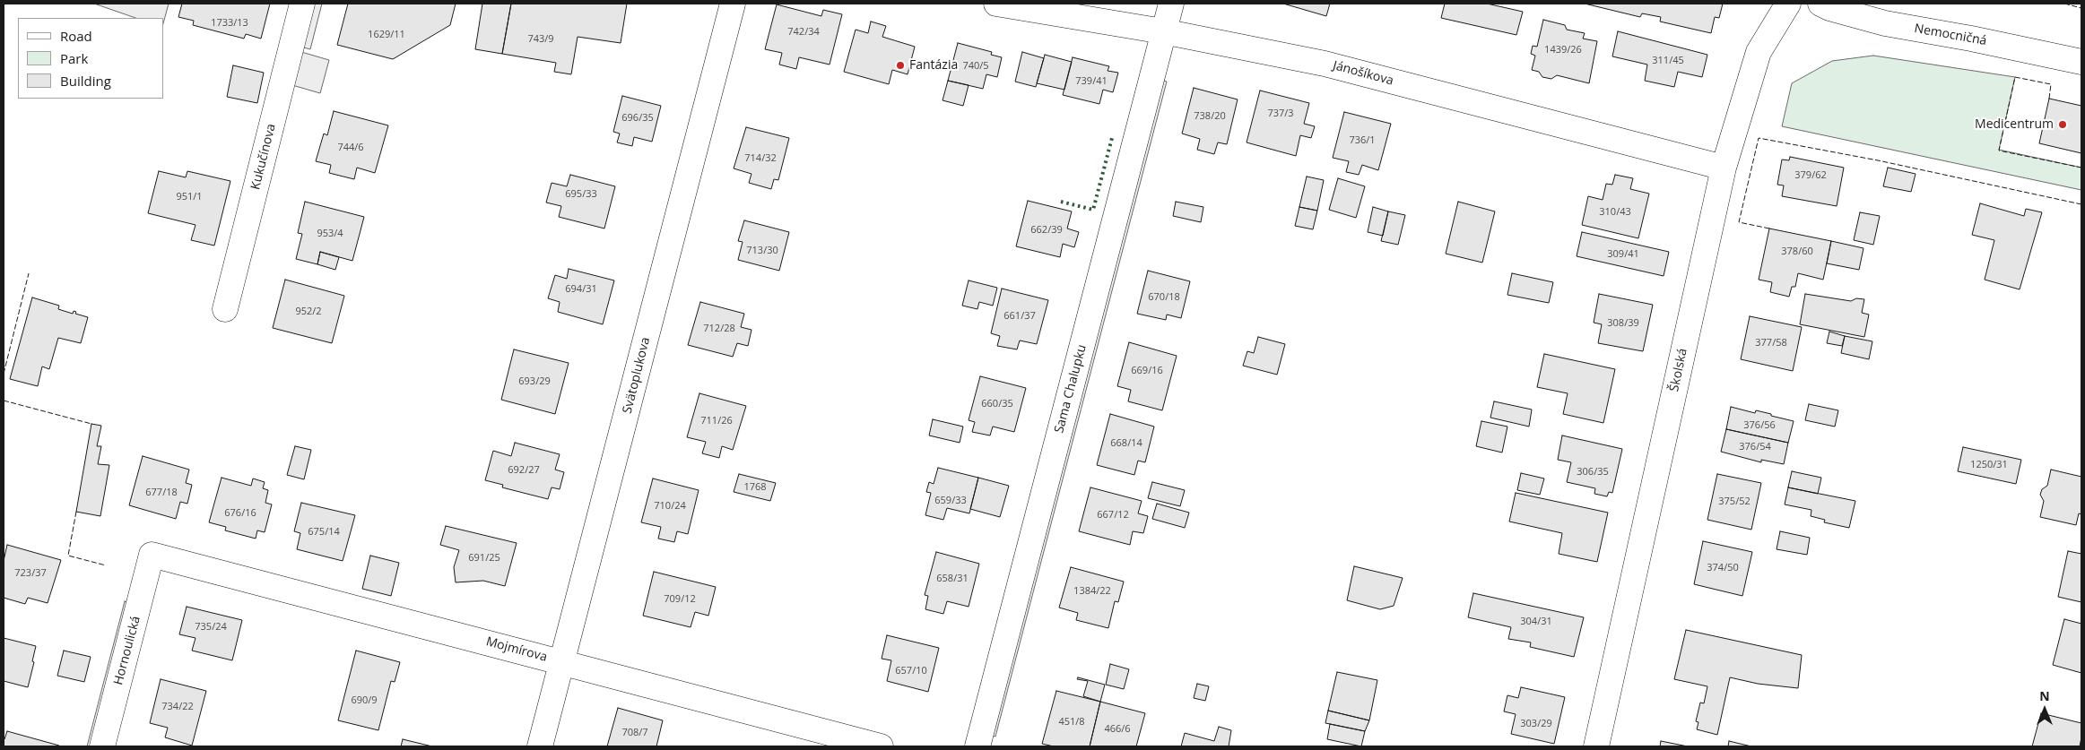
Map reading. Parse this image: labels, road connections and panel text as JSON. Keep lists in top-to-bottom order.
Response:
{
  "streets": {
    "street": [
      "Nemocničná",
      "Jánošíkova",
      "Kukučínova",
      "Školská",
      "Svätoplukova",
      "Sama Chalupku",
      "Mojmírova",
      "Hornoulická"
    ]
  },
  "crossings": [
    ["Jánošíkova", "Školská"],
    ["Jánošíkova", "Sama Chalupku"],
    ["Svätoplukova", "Mojmírova"],
    ["Mojmírova", "Hornoulická"]
  ],
  "places": ["Fantázia", "Medicentrum"],
  "house_numbers": [
    "1733/13",
    "742/34",
    "1629/11",
    "743/9",
    "1439/26",
    "311/45",
    "740/5",
    "739/41",
    "737/3",
    "738/20",
    "696/35",
    "736/1",
    "744/6",
    "714/32",
    "379/62",
    "695/33",
    "951/1",
    "310/43",
    "662/39",
    "953/4",
    "713/30",
    "378/60",
    "309/41",
    "694/31",
    "670/18",
    "952/2",
    "661/37",
    "308/39",
    "712/28",
    "377/58",
    "669/16",
    "693/29",
    "660/35",
    "711/26",
    "376/56",
    "668/14",
    "376/54",
    "1250/31",
    "692/27",
    "306/35",
    "1768",
    "677/18",
    "659/33",
    "375/52",
    "710/24",
    "676/16",
    "667/12",
    "675/14",
    "691/25",
    "374/50",
    "723/37",
    "658/31",
    "1384/22",
    "709/12",
    "304/31",
    "735/24",
    "657/10",
    "690/9",
    "734/22",
    "451/8",
    "303/29",
    "466/6",
    "708/7"
  ],
  "legend": ["Road", "Park", "Building"],
  "north": "top"
}
